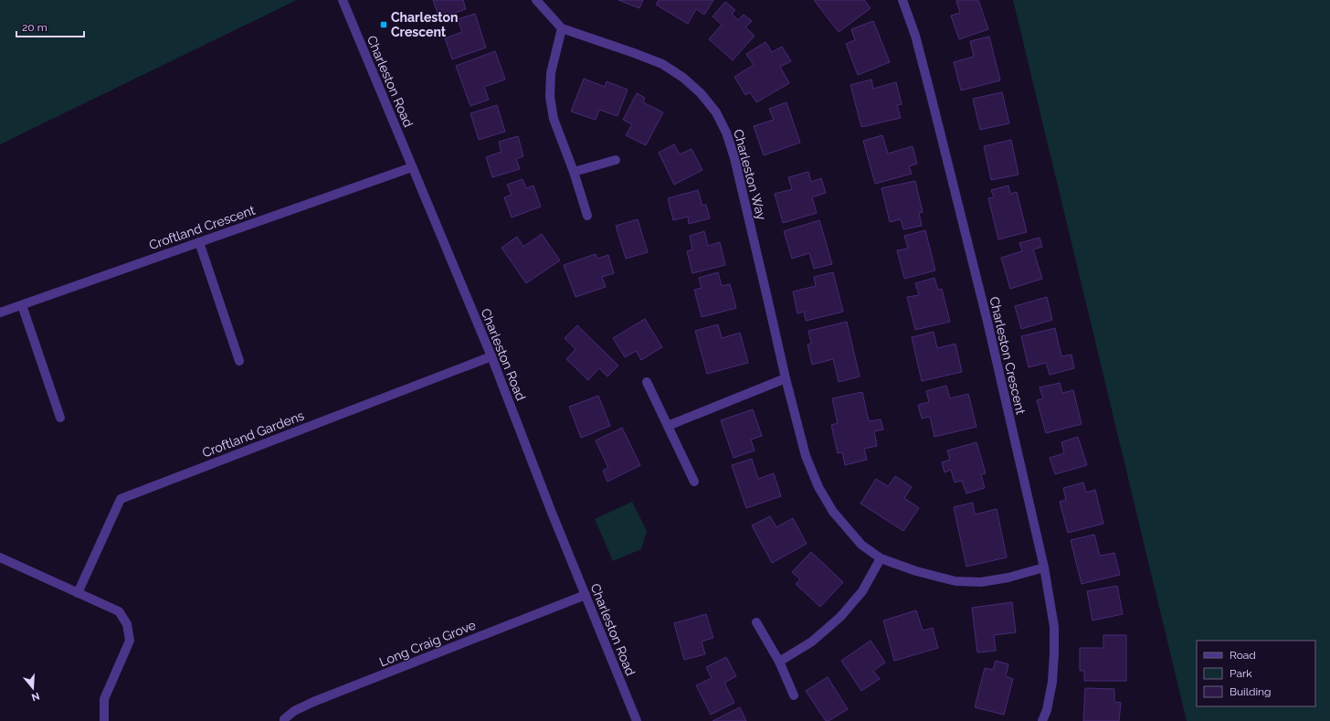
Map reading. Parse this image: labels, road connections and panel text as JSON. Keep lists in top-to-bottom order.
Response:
{
  "streets": {
    "street": [
      "Charleston Road",
      "Charleston Way",
      "Croftland Crescent",
      "Charleston Crescent",
      "Croftland Gardens",
      "Long Craig Grove"
    ]
  },
  "crossings": [
    ["Charleston Road", "Croftland Crescent"],
    ["Charleston Road", "Croftland Gardens"],
    ["Charleston Road", "Long Craig Grove"],
    ["Charleston Way", "Charleston Crescent"]
  ],
  "places": {
    "transit": ["Charleston Crescent"]
  },
  "legend": ["Road", "Park", "Building"],
  "scale_bar": "20 m",
  "north": "bottom"
}
